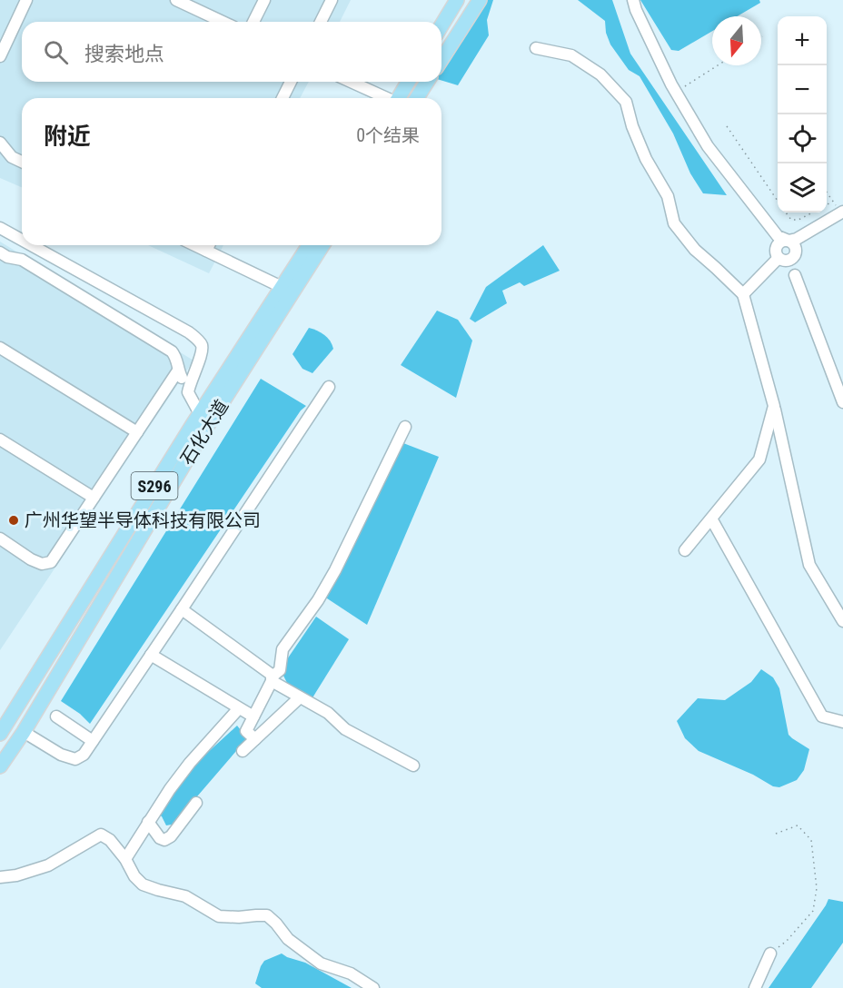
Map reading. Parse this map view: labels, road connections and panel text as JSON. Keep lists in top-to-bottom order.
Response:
{
  "streets": {
    "main road": ["石化大道", "S296"]
  },
  "places": ["广州华望半导体科技有限公司"],
  "north": "bottom",
  "page": {
    "map_buttons": ["+", "−"],
    "search": "搜索地点",
    "heading": ["附近", "0个结果"]
  }
}
